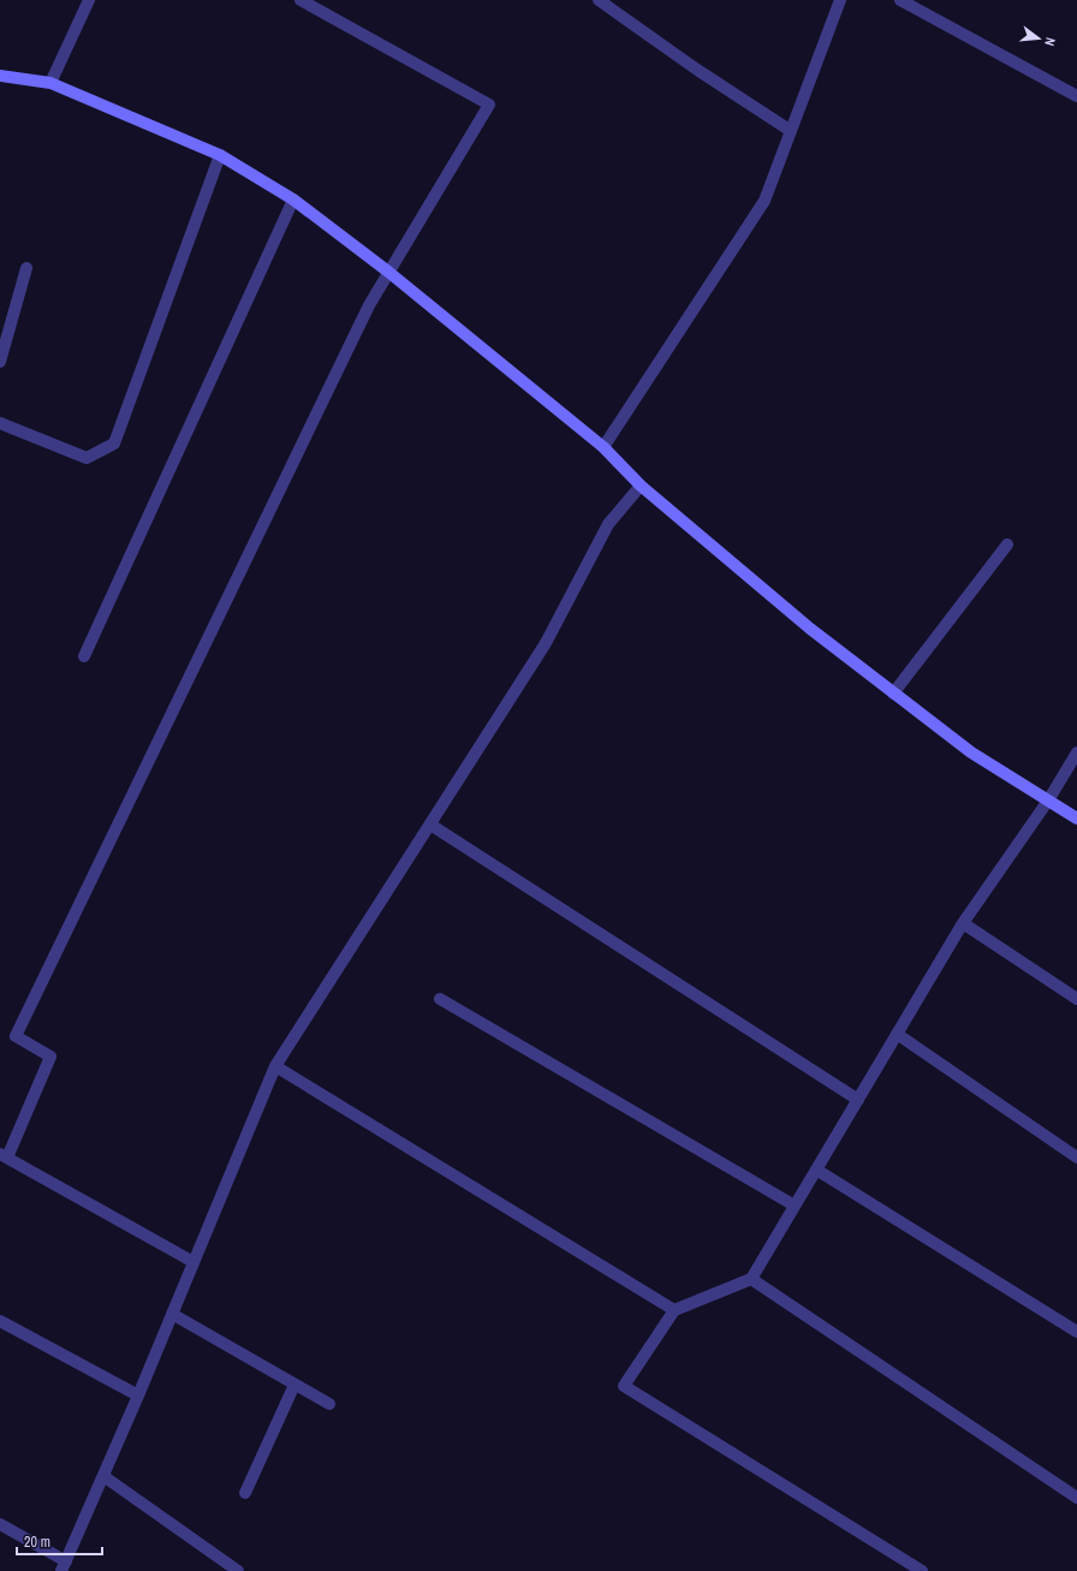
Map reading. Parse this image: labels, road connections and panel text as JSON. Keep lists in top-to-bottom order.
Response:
{
  "scale_bar": "20 m",
  "north": "right"
}
